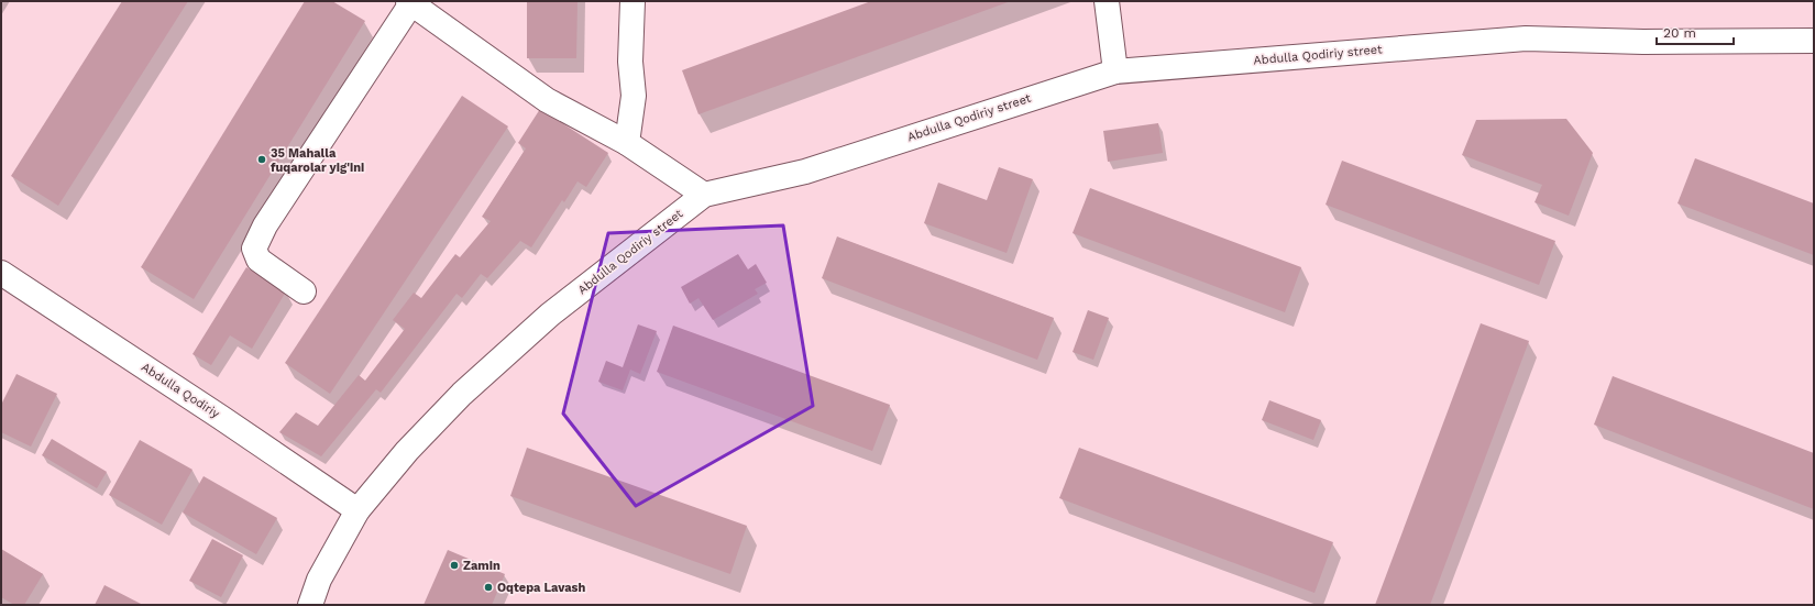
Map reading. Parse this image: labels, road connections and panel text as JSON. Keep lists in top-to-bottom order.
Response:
{
  "streets": {
    "street": ["Abdulla Qodiriy street", "Abdulla Qodiriy"]
  },
  "crossings": [
    ["Abdulla Qodiriy street", "Abdulla Qodiriy"]
  ],
  "places": ["35 Mahalla fuqarolar yig'ini", "Zamin", "Oqtepa Lavash"],
  "scale_bar": "20 m"
}
